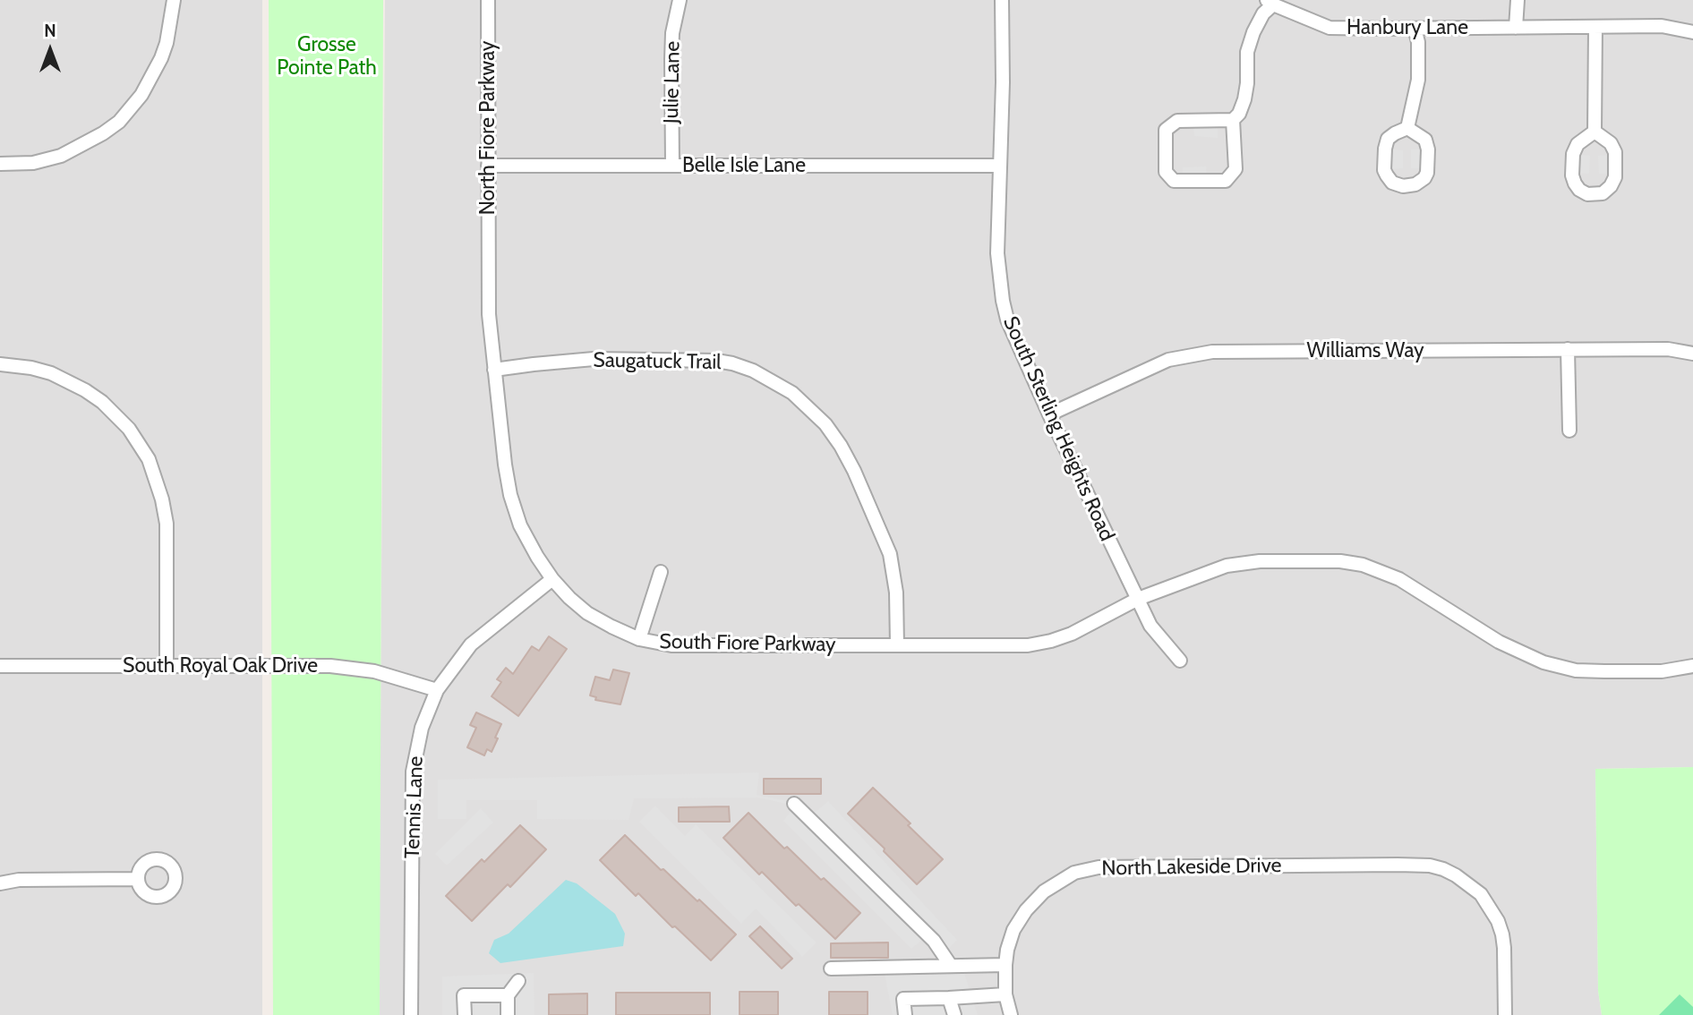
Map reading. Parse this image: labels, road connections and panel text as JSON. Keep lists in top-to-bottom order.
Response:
{
  "streets": {
    "street": [
      "Hanbury Lane",
      "Julie Lane",
      "North Fiore Parkway",
      "Belle Isle Lane",
      "Williams Way",
      "Saugatuck Trail",
      "South Sterling Heights Road",
      "South Fiore Parkway",
      "South Royal Oak Drive",
      "Tennis Lane",
      "North Lakeside Drive"
    ]
  },
  "crossings": [
    ["Julie Lane", "Belle Isle Lane"],
    ["North Fiore Parkway", "Belle Isle Lane"],
    ["North Fiore Parkway", "South Fiore Parkway"],
    ["Belle Isle Lane", "South Sterling Heights Road"],
    ["Williams Way", "South Sterling Heights Road"],
    ["Saugatuck Trail", "South Fiore Parkway"],
    ["South Sterling Heights Road", "South Fiore Parkway"],
    ["South Fiore Parkway", "Tennis Lane"],
    ["South Royal Oak Drive", "Tennis Lane"]
  ],
  "parks": ["Grosse Pointe Path"],
  "north": "top"
}
